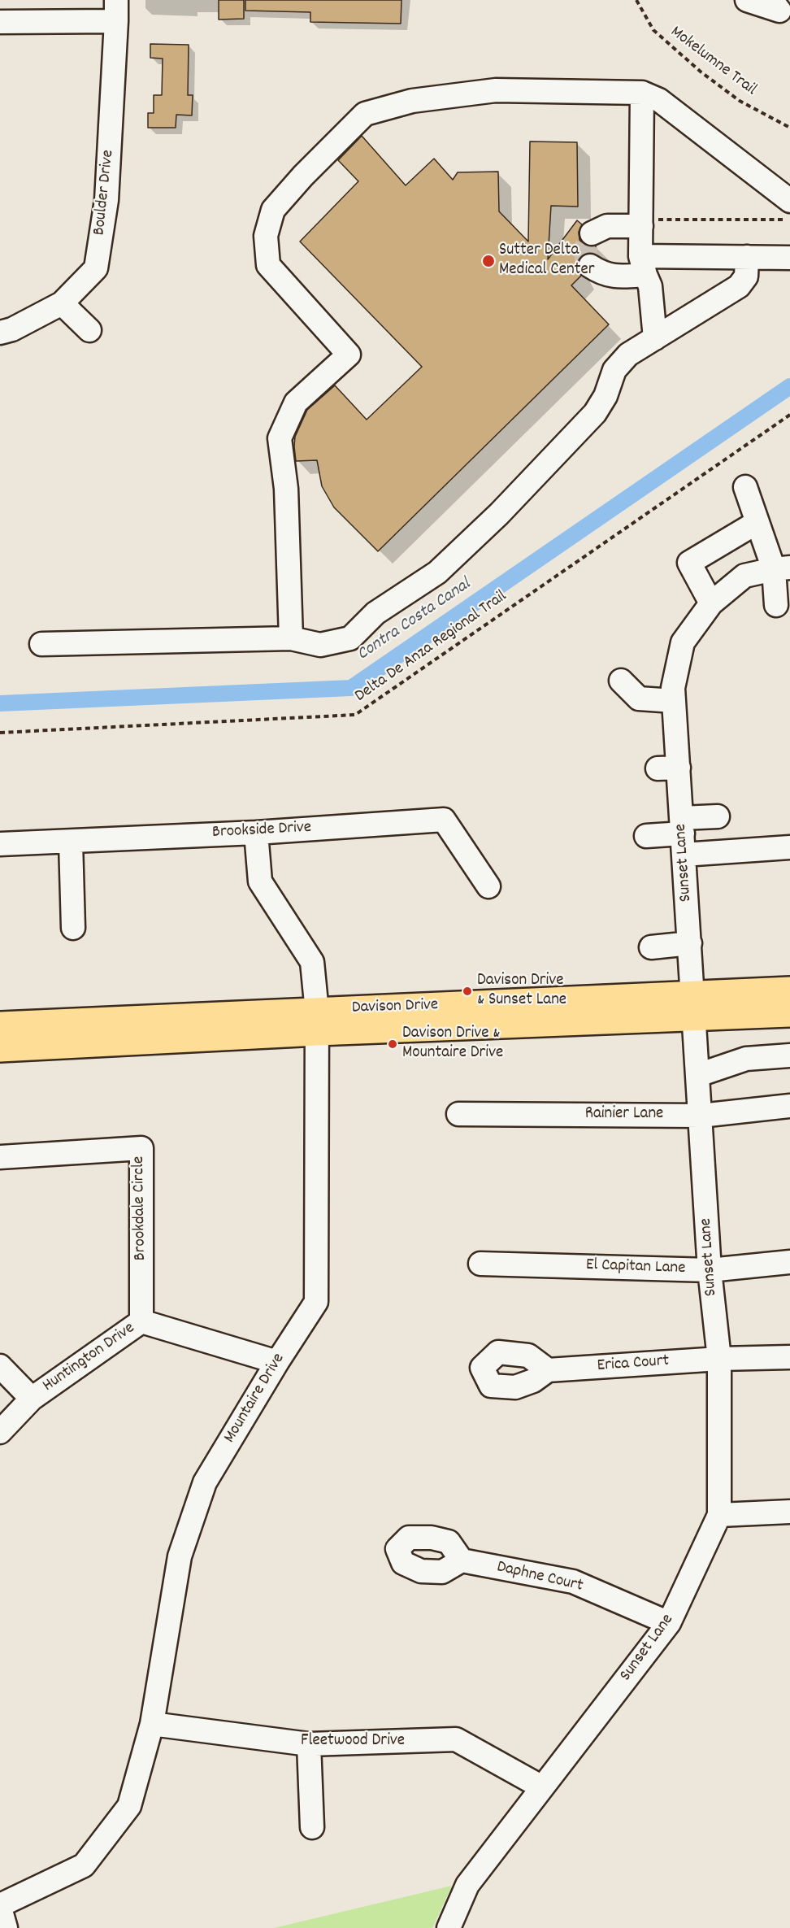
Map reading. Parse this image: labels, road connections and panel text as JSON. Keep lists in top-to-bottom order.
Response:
{
  "streets": {
    "main road": ["Davison Drive"],
    "street": [
      "Boulder Drive",
      "Brookside Drive",
      "Sunset Lane",
      "Rainier Lane",
      "Brookdale Circle",
      "El Capitan Lane",
      "Huntington Drive",
      "Erica Court",
      "Mountaire Drive",
      "Daphne Court",
      "Fleetwood Drive"
    ],
    "path": ["Mokelumne Trail", "Delta De Anza Regional Trail"]
  },
  "crossings": [
    ["Brookside Drive", "Mountaire Drive"],
    ["Sunset Lane", "Davison Drive"],
    ["Sunset Lane", "Rainier Lane"],
    ["Sunset Lane", "El Capitan Lane"],
    ["Sunset Lane", "Erica Court"],
    ["Sunset Lane", "Daphne Court"],
    ["Sunset Lane", "Fleetwood Drive"],
    ["Davison Drive", "Mountaire Drive"],
    ["Brookdale Circle", "Huntington Drive"],
    ["Huntington Drive", "Mountaire Drive"],
    ["Mountaire Drive", "Fleetwood Drive"]
  ],
  "water": ["Contra Costa Canal"],
  "places": ["Sutter Delta Medical Center", "Davison Drive & Sunset Lane", "Davison Drive & Mountaire Drive"]
}
